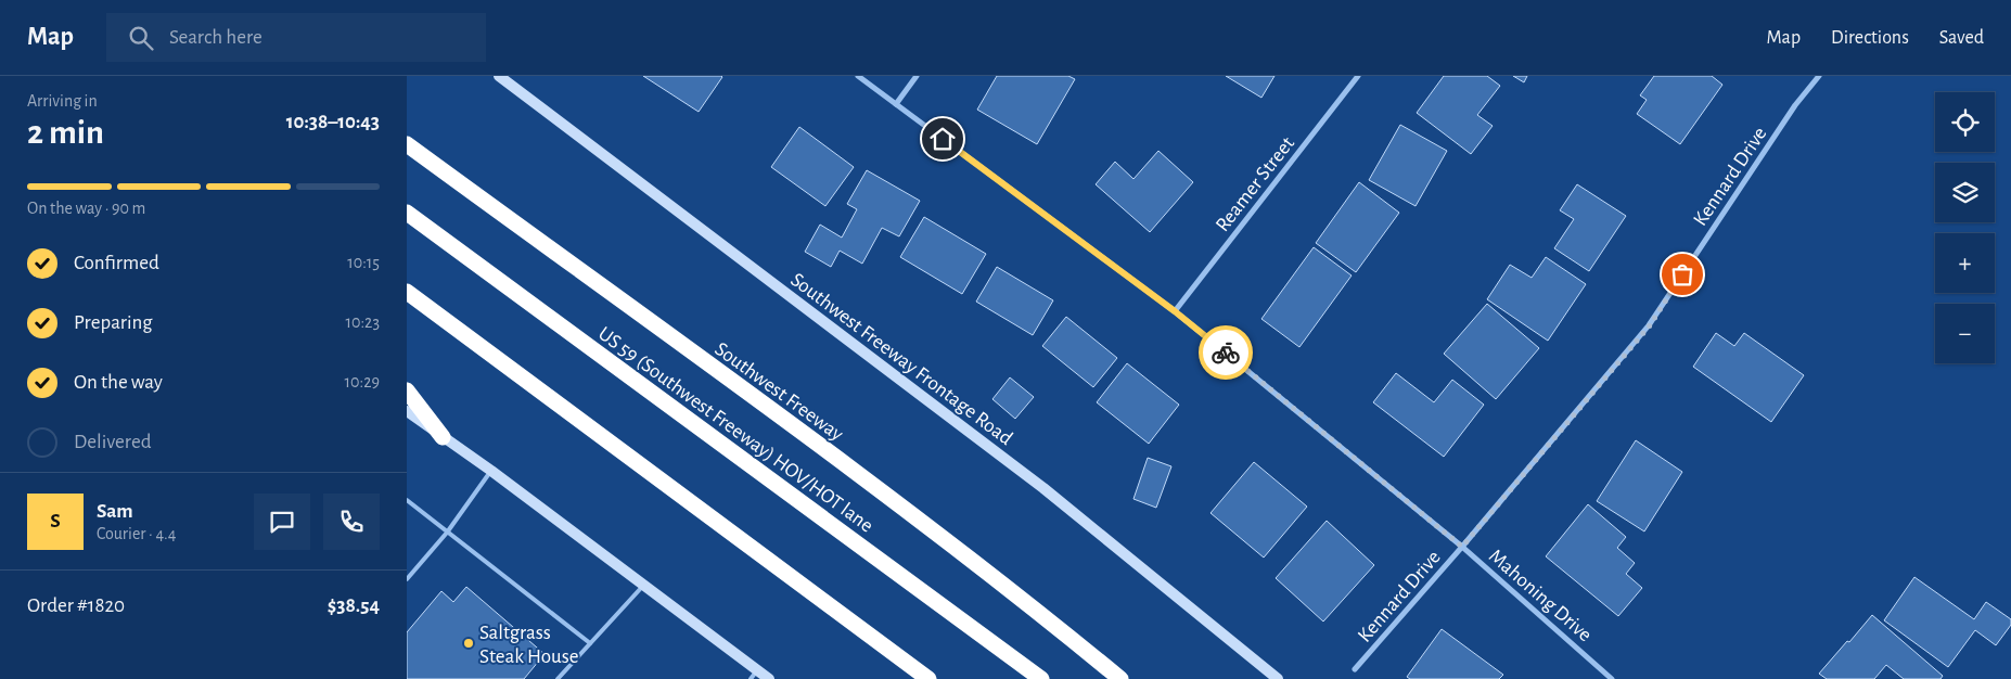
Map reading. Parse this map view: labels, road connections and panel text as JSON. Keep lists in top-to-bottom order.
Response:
{
  "streets": {
    "highway": ["Southwest Freeway", "US 59 (Southwest Freeway) HOV/HOT lane"],
    "main road": ["Southwest Freeway Frontage Road"],
    "street": ["Kennard Drive", "Reamer Street", "Mahoning Drive"]
  },
  "crossings": [
    ["Kennard Drive", "Mahoning Drive"],
    ["Reamer Street", "Mahoning Drive"]
  ],
  "places": ["Saltgrass Steak House"],
  "page": {
    "header": "Map",
    "search": "Search here",
    "nav": ["Map", "Directions", "Saved"],
    "heading": ["2 min", "Arriving in", "10:38–10:43"],
    "panel": [
      "Sam",
      "Courier · 4.4",
      "Order #1820",
      "$38.54"
    ],
    "map_buttons": ["+", "−"],
    "bar": "On the way · 90 m",
    "list": [
      ["Confirmed", "10:15"],
      ["Preparing", "10:23"],
      ["On the way", "10:29"],
      "Delivered"
    ],
    "round": "S"
  }
}
